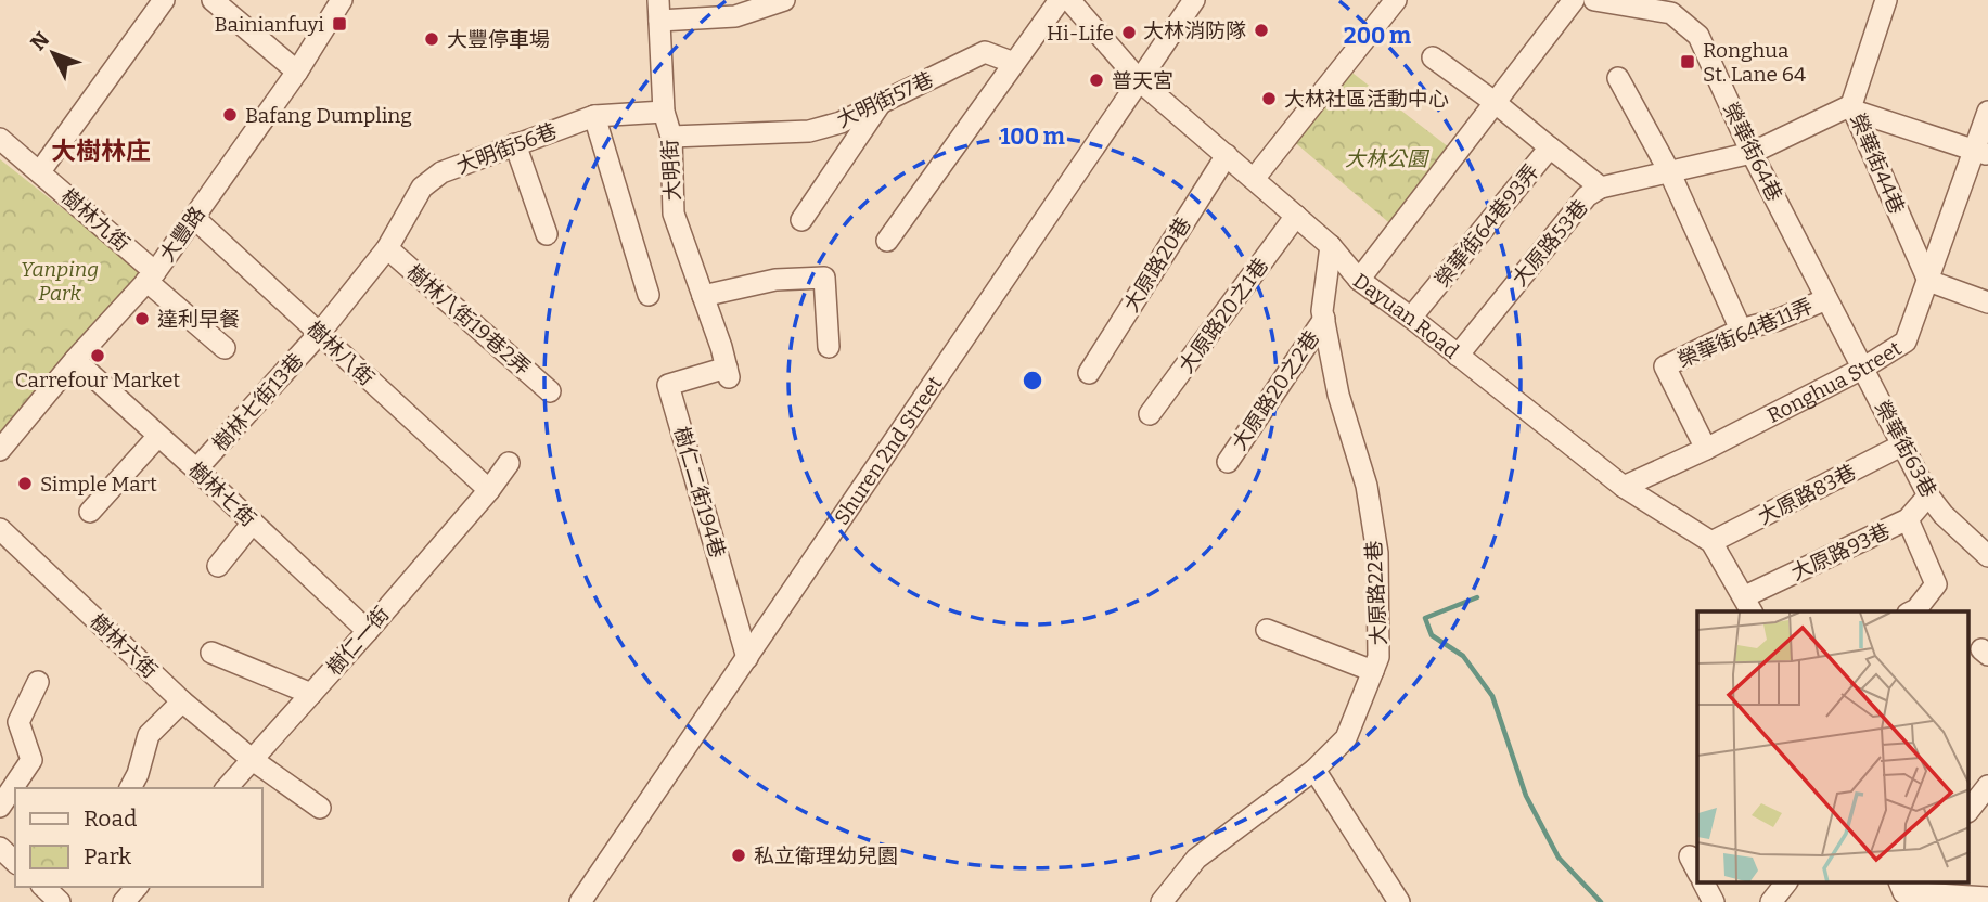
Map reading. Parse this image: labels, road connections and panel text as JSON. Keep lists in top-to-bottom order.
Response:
{
  "streets": {
    "street": [
      "大明街57巷",
      "大明街56巷",
      "榮華街64巷",
      "榮華街44巷",
      "大明街",
      "樹林九街",
      "榮華街64巷93弄",
      "大豐路",
      "大原路53巷",
      "大原路20巷",
      "Dayuan Road",
      "大原路20之1巷",
      "樹林八街19巷2弄",
      "榮華街64巷11弄",
      "樹林八街",
      "Ronghua Street",
      "大原路20之2巷",
      "樹林七街13巷",
      "榮華街63巷",
      "Shuren 2nd Street",
      "樹仁二街194巷",
      "樹林七街",
      "大原路83巷",
      "大原路93巷",
      "大原路22巷",
      "樹仁一街",
      "樹林六街"
    ]
  },
  "crossings": [
    ["大明街57巷", "大明街"],
    ["大明街56巷", "大明街"],
    ["大明街56巷", "樹林八街19巷2弄"],
    ["大明街56巷", "樹林八街"],
    ["大明街56巷", "樹林七街13巷"],
    ["榮華街64巷", "大原路53巷"],
    ["榮華街64巷", "榮華街64巷11弄"],
    ["榮華街64巷", "Ronghua Street"],
    ["榮華街64巷", "榮華街63巷"],
    ["榮華街44巷", "大原路53巷"],
    ["榮華街44巷", "Ronghua Street"],
    ["大明街", "樹仁二街194巷"],
    ["樹林九街", "大豐路"],
    ["榮華街64巷93弄", "大原路53巷"],
    ["榮華街64巷93弄", "Dayuan Road"],
    ["大豐路", "樹林八街"],
    ["大豐路", "樹林七街"],
    ["大原路53巷", "Dayuan Road"],
    ["大原路20巷", "Dayuan Road"],
    ["Dayuan Road", "大原路20之1巷"],
    ["Dayuan Road", "Ronghua Street"],
    ["Dayuan Road", "Shuren 2nd Street"],
    ["Dayuan Road", "大原路83巷"],
    ["Dayuan Road", "大原路93巷"],
    ["Dayuan Road", "大原路22巷"],
    ["榮華街64巷11弄", "Ronghua Street"],
    ["樹林八街", "樹林七街13巷"],
    ["樹林八街", "樹仁一街"],
    ["Ronghua Street", "榮華街63巷"],
    ["大原路20之2巷", "大原路22巷"],
    ["樹林七街13巷", "樹林七街"],
    ["榮華街63巷", "大原路83巷"],
    ["榮華街63巷", "大原路93巷"],
    ["Shuren 2nd Street", "樹仁二街194巷"],
    ["樹林七街", "樹仁一街"],
    ["樹仁一街", "樹林六街"]
  ],
  "districts": ["大樹林庄"],
  "parks": ["大林公園", "Yanping Park"],
  "places": {
    "transit": ["Bainianfuyi", "Ronghua St. Lane 64"],
    "other": [
      "大林消防隊",
      "Hi-Life",
      "大豐停車場",
      "普天宮",
      "大林社區活動中心",
      "Bafang Dumpling",
      "達利早餐",
      "Carrefour Market",
      "Simple Mart",
      "私立衛理幼兒園"
    ]
  },
  "legend": ["Road", "Park"],
  "north": "top left",
  "rings": ["200 m", "100 m"]
}
